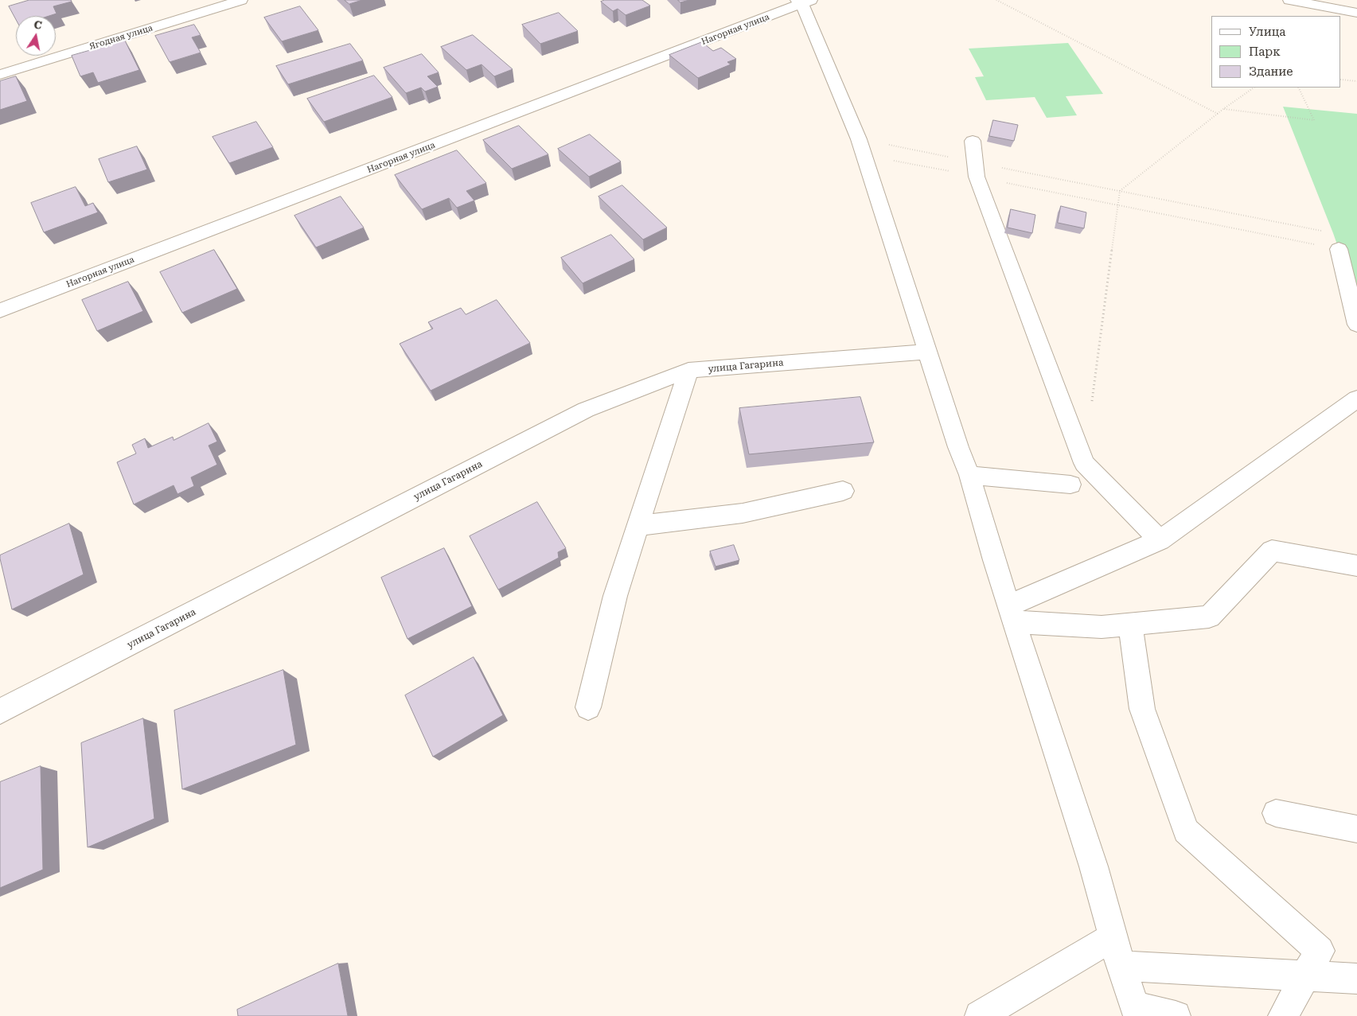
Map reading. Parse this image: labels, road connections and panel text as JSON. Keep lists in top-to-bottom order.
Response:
{
  "streets": {
    "street": ["Нагорная улица", "Ягодная улица", "улица Гагарина"]
  },
  "legend": ["Улица", "Парк", "Здание"],
  "north": "top"
}
